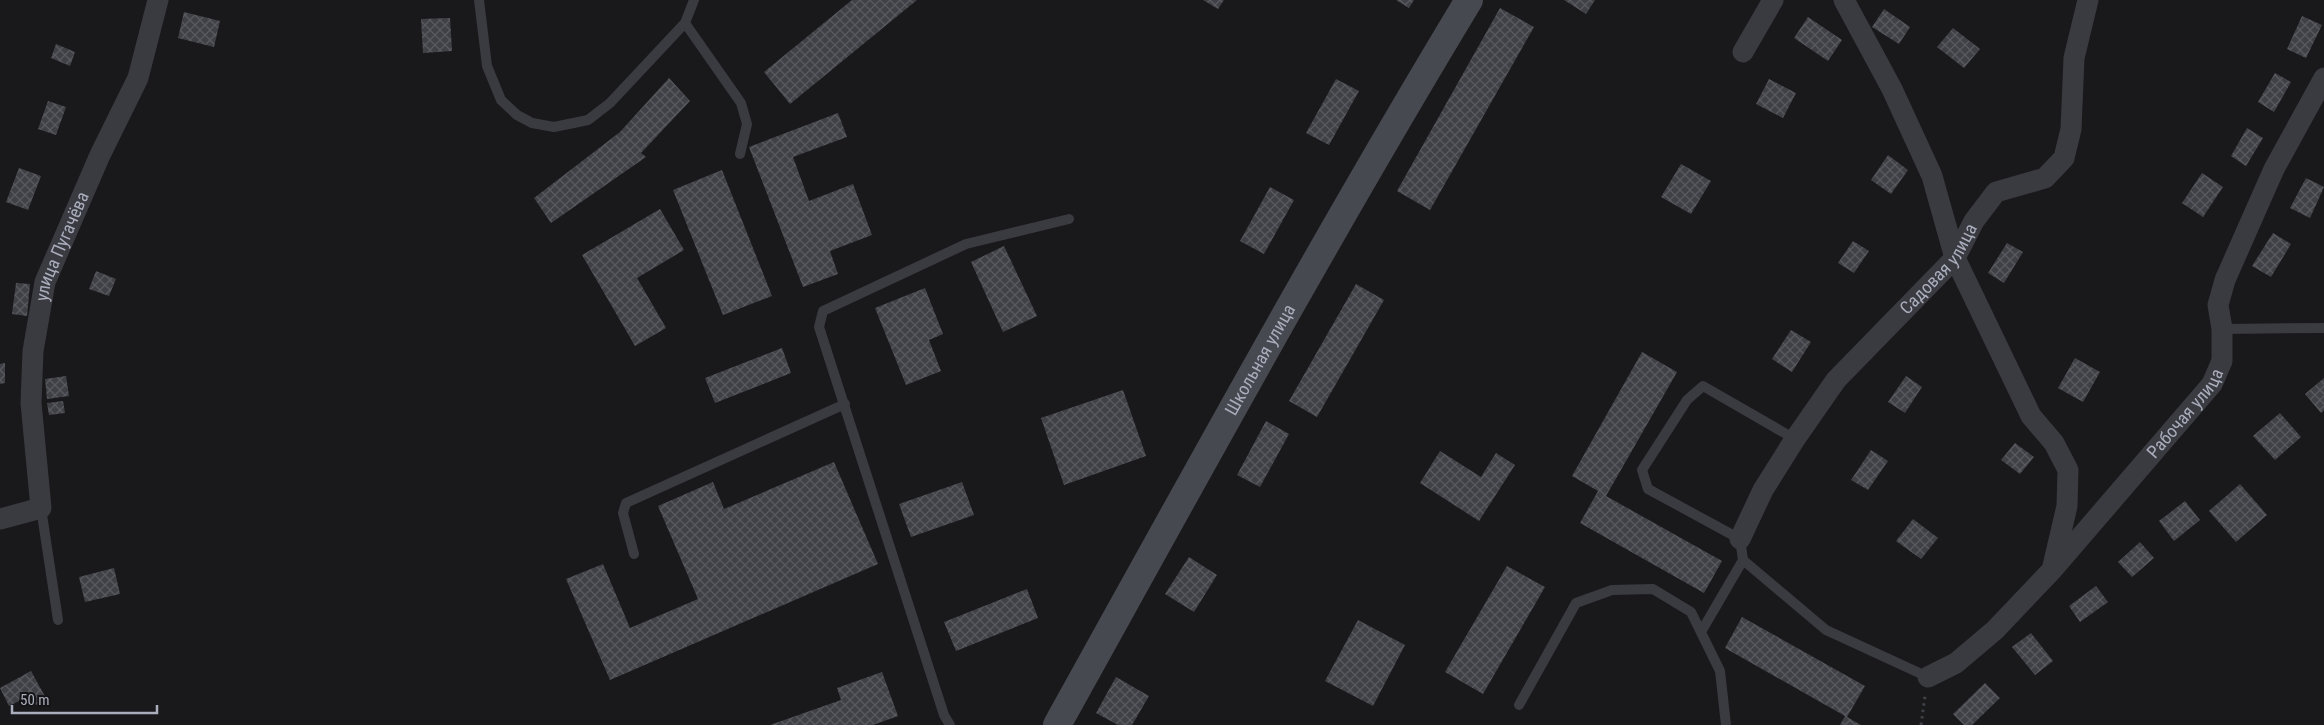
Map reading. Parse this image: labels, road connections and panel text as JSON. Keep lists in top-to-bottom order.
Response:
{
  "streets": {
    "main road": ["Школьная улица"],
    "street": ["улица Пугачёва", "Садовая улица", "Рабочая улица"]
  },
  "scale_bar": "50 m"
}
